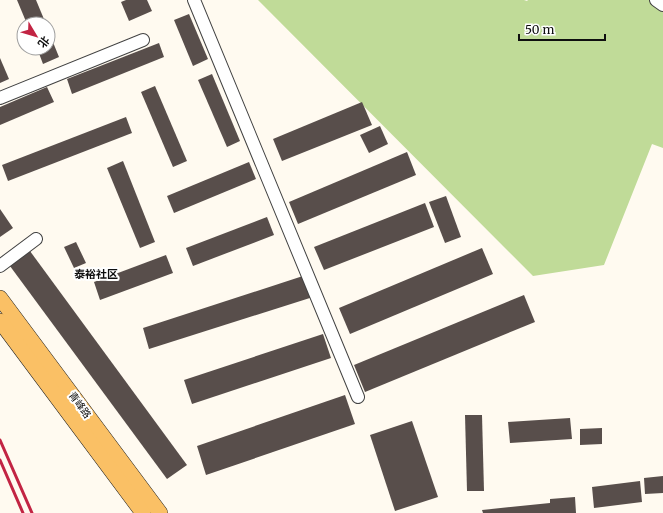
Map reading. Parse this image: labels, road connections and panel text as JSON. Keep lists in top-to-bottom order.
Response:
{
  "streets": {
    "main road": ["青峰路"]
  },
  "districts": ["泰裕社区"],
  "scale_bar": "50 m",
  "north": "bottom right"
}
